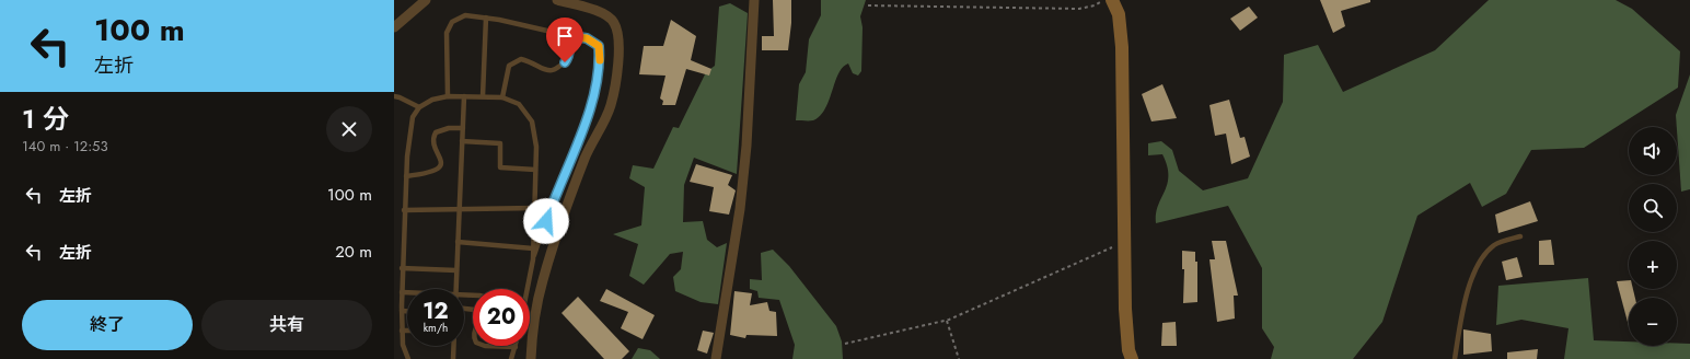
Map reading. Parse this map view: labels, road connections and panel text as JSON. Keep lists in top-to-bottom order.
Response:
{
  "page": {
    "turn": ["100 m", "左折"],
    "heading": ["1 分", "140 m · 12:53"],
    "map_buttons": ["+", "−"],
    "list": [
      {
        "name": "左折",
        "value": "100 m"
      },
      {
        "name": "左折",
        "value": "20 m"
      }
    ],
    "speed": "12 km/h",
    "limit": "20",
    "buttons": ["終了", "共有"]
  }
}
